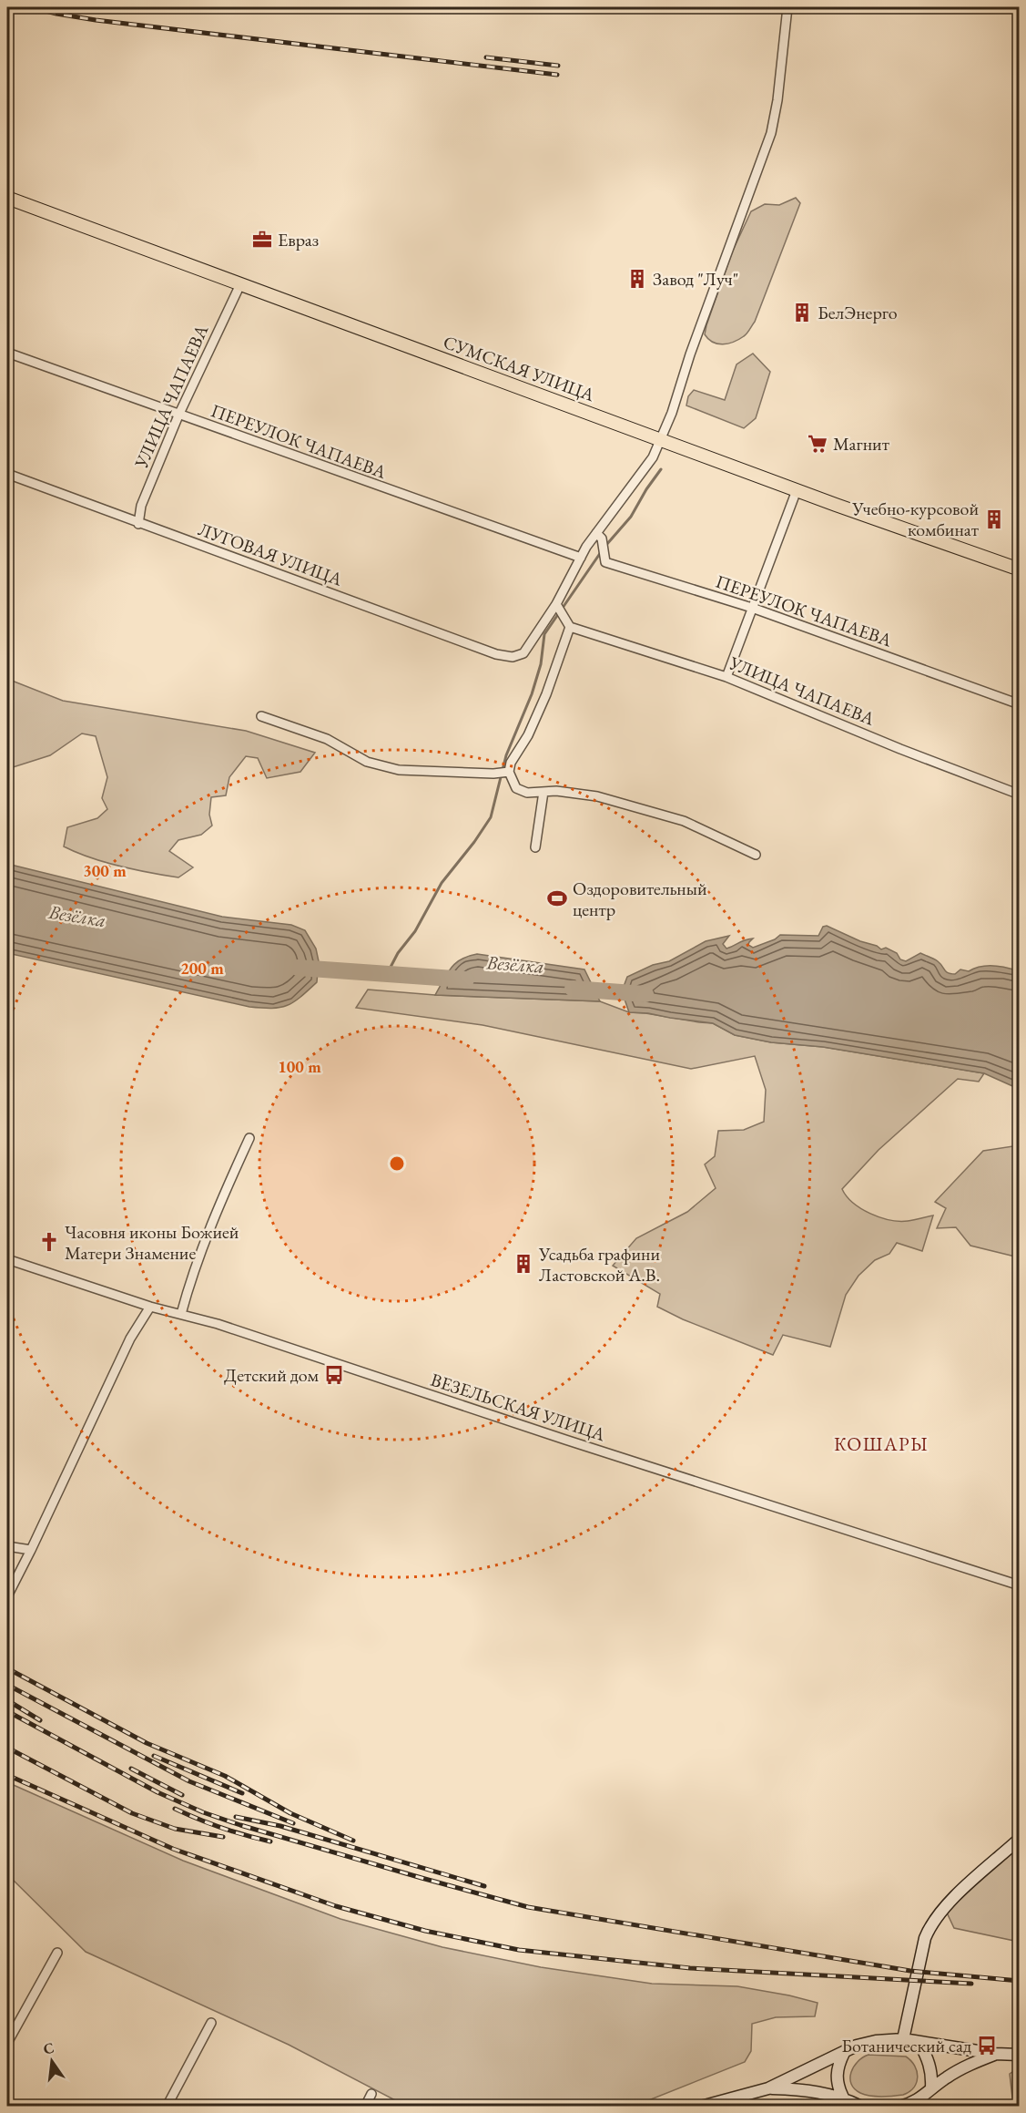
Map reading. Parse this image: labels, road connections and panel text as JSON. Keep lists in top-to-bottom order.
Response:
{
  "streets": {
    "main road": ["СУМСКАЯ УЛИЦА"],
    "street": [
      "УЛИЦА ЧАПАЕВА",
      "ПЕРЕУЛОК ЧАПАЕВА",
      "ЛУГОВАЯ УЛИЦА",
      "ВЕЗЕЛЬСКАЯ УЛИЦА"
    ]
  },
  "crossings": [
    ["СУМСКАЯ УЛИЦА", "УЛИЦА ЧАПАЕВА"],
    ["УЛИЦА ЧАПАЕВА", "ПЕРЕУЛОК ЧАПАЕВА"],
    ["УЛИЦА ЧАПАЕВА", "ЛУГОВАЯ УЛИЦА"]
  ],
  "districts": ["КОШАРЫ"],
  "water": ["Везёлка"],
  "places": {
    "office": ["Евраз"],
    "building": [
      "Завод \"Луч\"",
      "БелЭнерго",
      "Учебно-курсовой комбинат",
      "Усадьба графини Ластовской А.В."
    ],
    "supermarket": ["Магнит"],
    "sports": ["Оздоровительный центр"],
    "church": ["Часовня иконы Божией Матери Знамение"],
    "bus stop": ["Детский дом", "Ботанический сад"]
  },
  "north": "top",
  "rings": ["300 m", "200 m", "100 m"]
}
